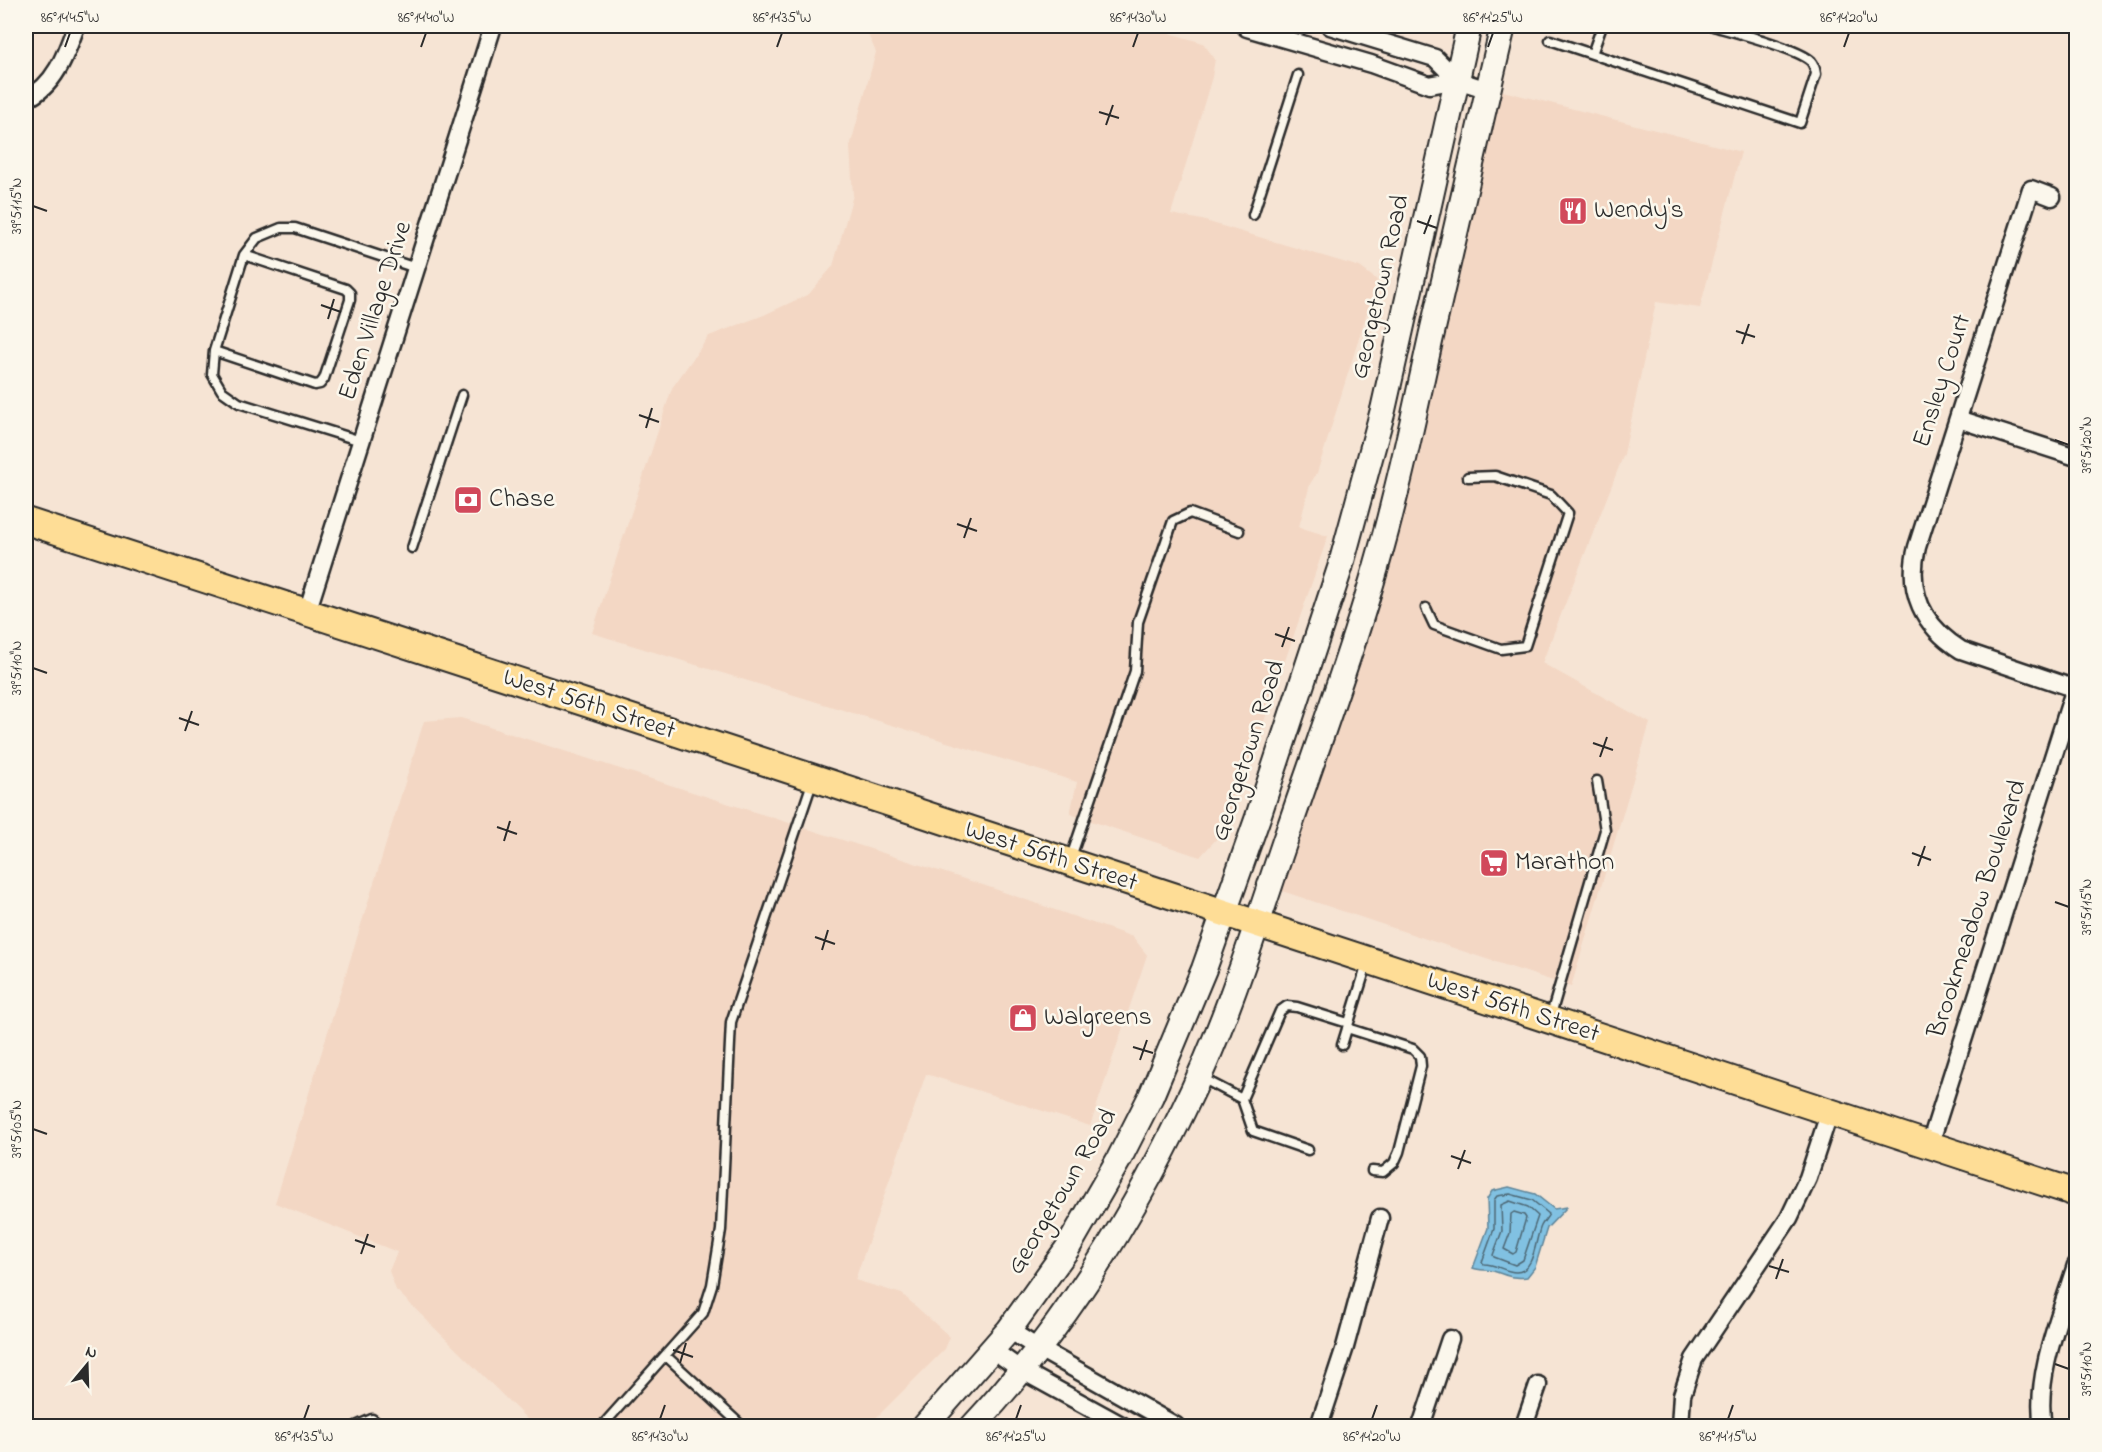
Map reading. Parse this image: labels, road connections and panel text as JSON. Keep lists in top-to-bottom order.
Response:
{
  "streets": {
    "main road": ["Georgetown Road", "West 56th Street"],
    "street": ["Eden Village Drive", "Ensley Court", "Brookmeadow Boulevard"]
  },
  "crossings": [
    ["Georgetown Road", "West 56th Street"],
    ["Eden Village Drive", "West 56th Street"],
    ["Ensley Court", "Brookmeadow Boulevard"],
    ["West 56th Street", "Brookmeadow Boulevard"]
  ],
  "places": {
    "restaurant": ["Wendy's"],
    "bank": ["Chase"],
    "supermarket": ["Marathon"],
    "shop": ["Walgreens"]
  },
  "north": "top",
  "coordinates": [
    "86°14'45\"W",
    "86°14'40\"W",
    "86°14'35\"W",
    "86°14'30\"W",
    "86°14'25\"W",
    "86°14'20\"W",
    "39°51'15\"N",
    "39°51'20\"N",
    "39°51'10\"N",
    "39°51'05\"N",
    "86°14'15\"W"
  ]
}
